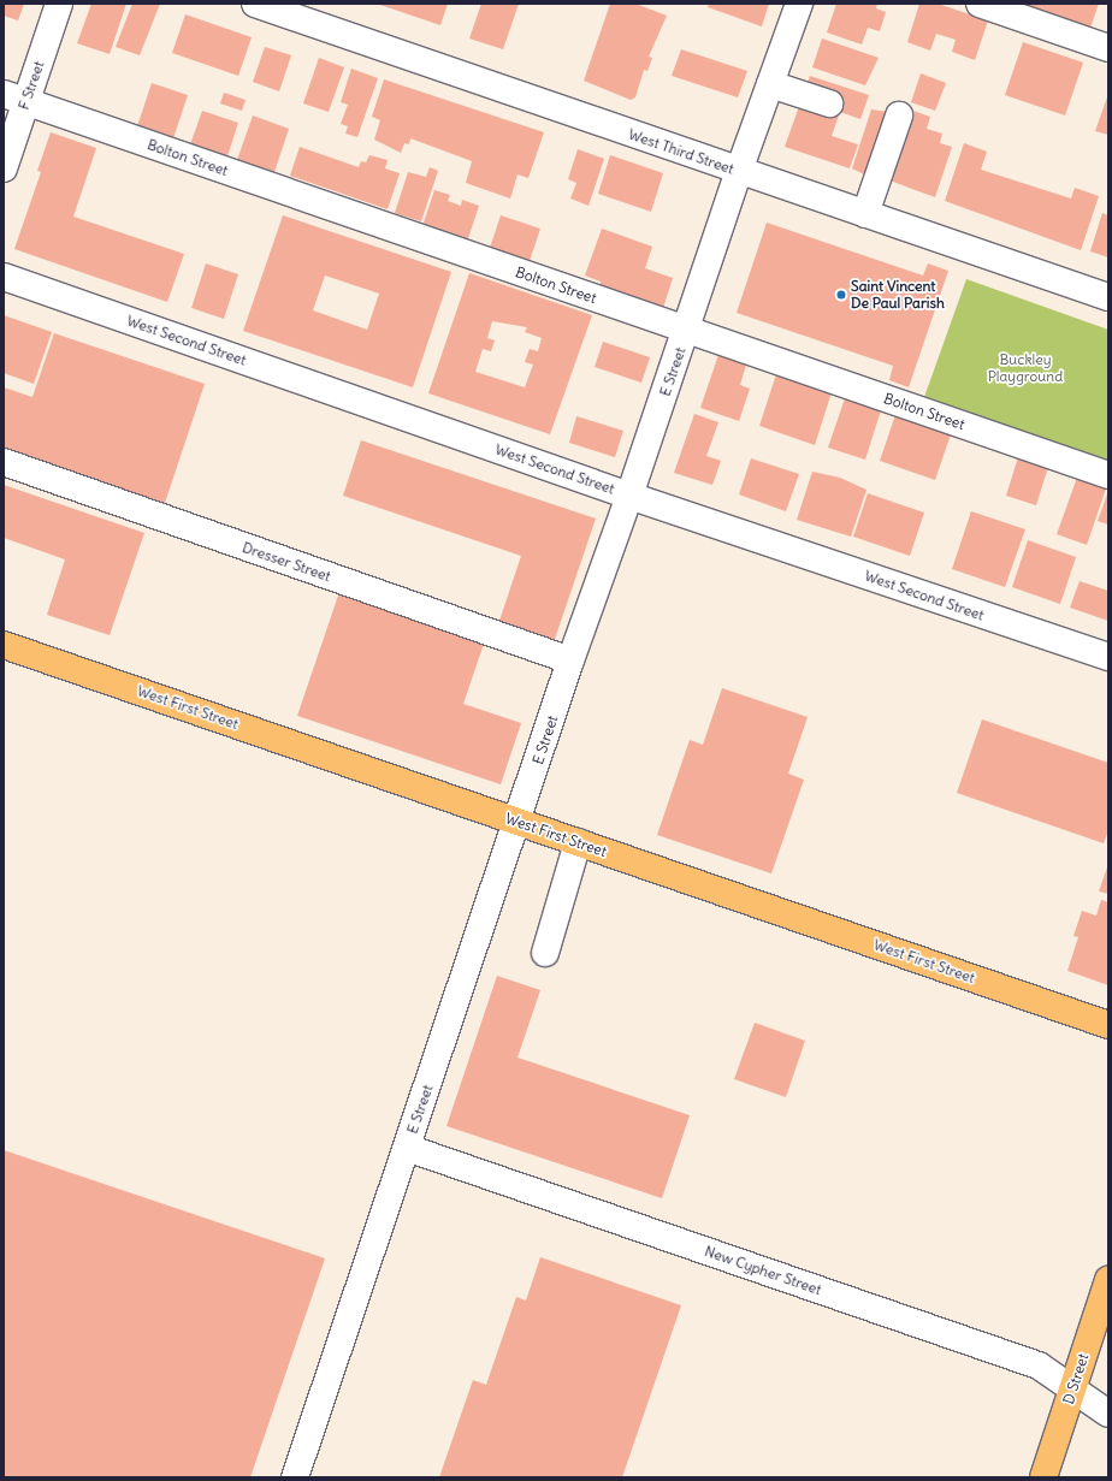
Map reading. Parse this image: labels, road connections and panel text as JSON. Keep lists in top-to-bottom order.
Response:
{
  "streets": {
    "main road": ["West First Street", "D Street"],
    "street": [
      "F Street",
      "West Third Street",
      "Bolton Street",
      "West Second Street",
      "E Street",
      "Dresser Street",
      "New Cypher Street"
    ]
  },
  "crossings": [
    ["F Street", "Bolton Street"],
    ["West Third Street", "E Street"],
    ["Bolton Street", "E Street"],
    ["West Second Street", "E Street"],
    ["E Street", "Dresser Street"],
    ["E Street", "West First Street"],
    ["E Street", "New Cypher Street"],
    ["New Cypher Street", "D Street"]
  ],
  "parks": ["Buckley Playground"],
  "places": ["Saint Vincent De Paul Parish"]
}
